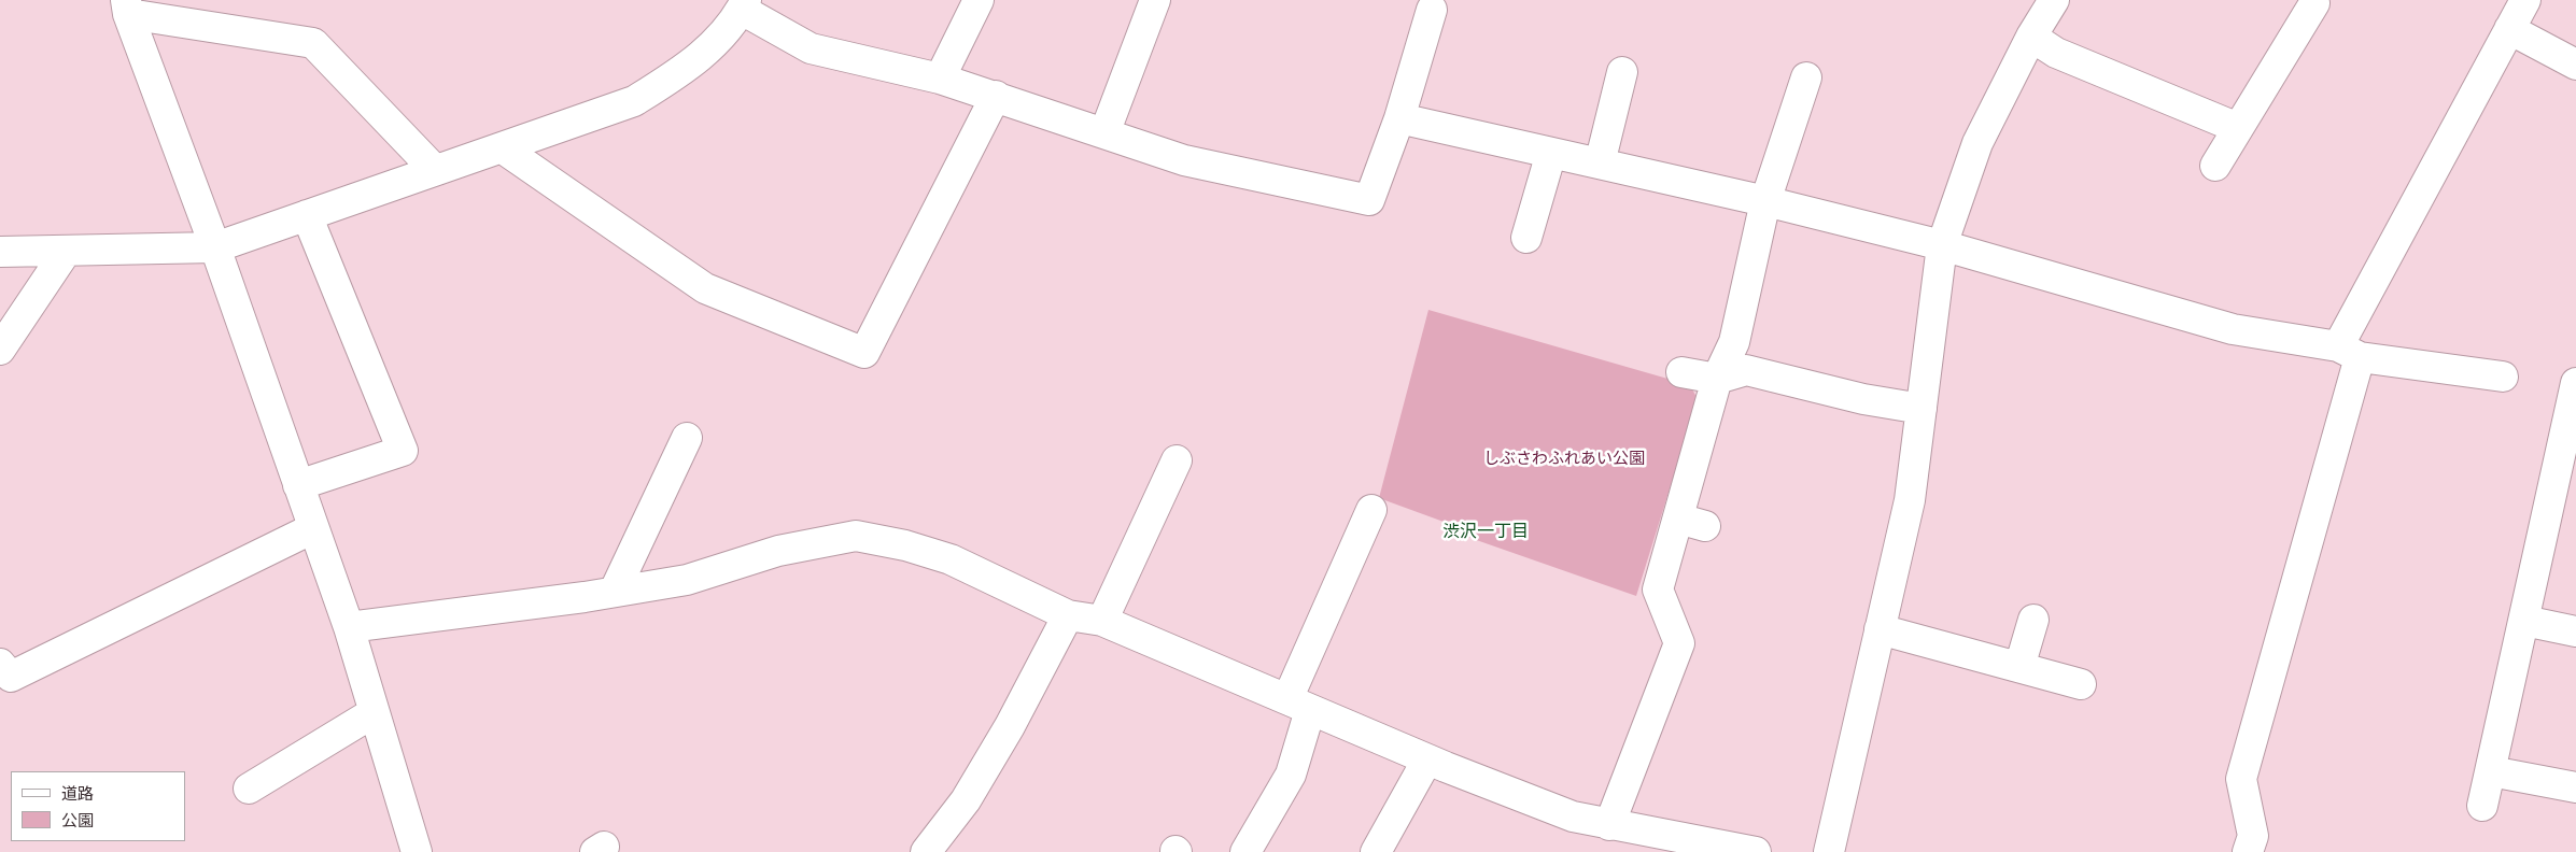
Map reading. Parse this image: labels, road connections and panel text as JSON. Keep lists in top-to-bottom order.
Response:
{
  "districts": ["渋沢一丁目"],
  "parks": ["しぶさわふれあい公園"],
  "legend": ["道路", "公園"]
}
